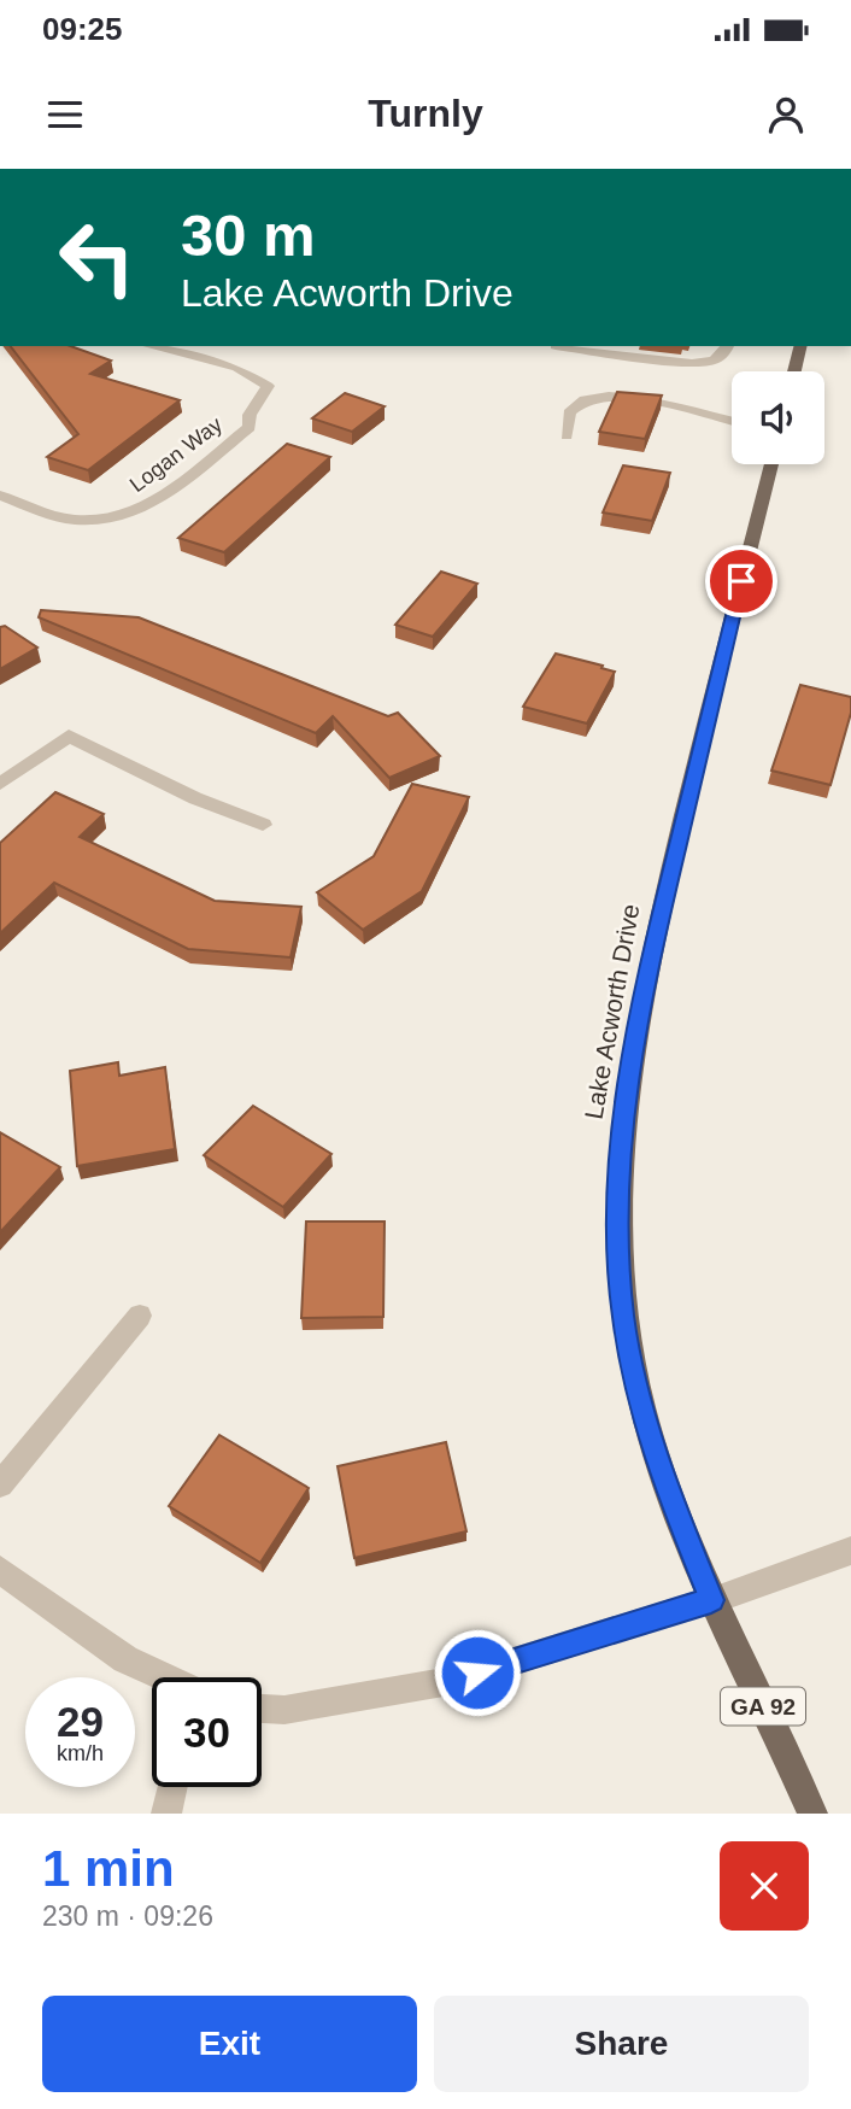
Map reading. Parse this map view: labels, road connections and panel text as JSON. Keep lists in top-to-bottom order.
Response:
{
  "streets": {
    "main road": ["Lake Acworth Drive", "GA 92"],
    "street": ["Logan Way"]
  },
  "page": {
    "status": "09:25",
    "header": "Turnly",
    "turn": ["30 m", "Lake Acworth Drive"],
    "speed": "29 km/h",
    "limit": "30",
    "heading": ["1 min", "230 m · 09:26"],
    "buttons": ["Exit", "Share"]
  }
}
